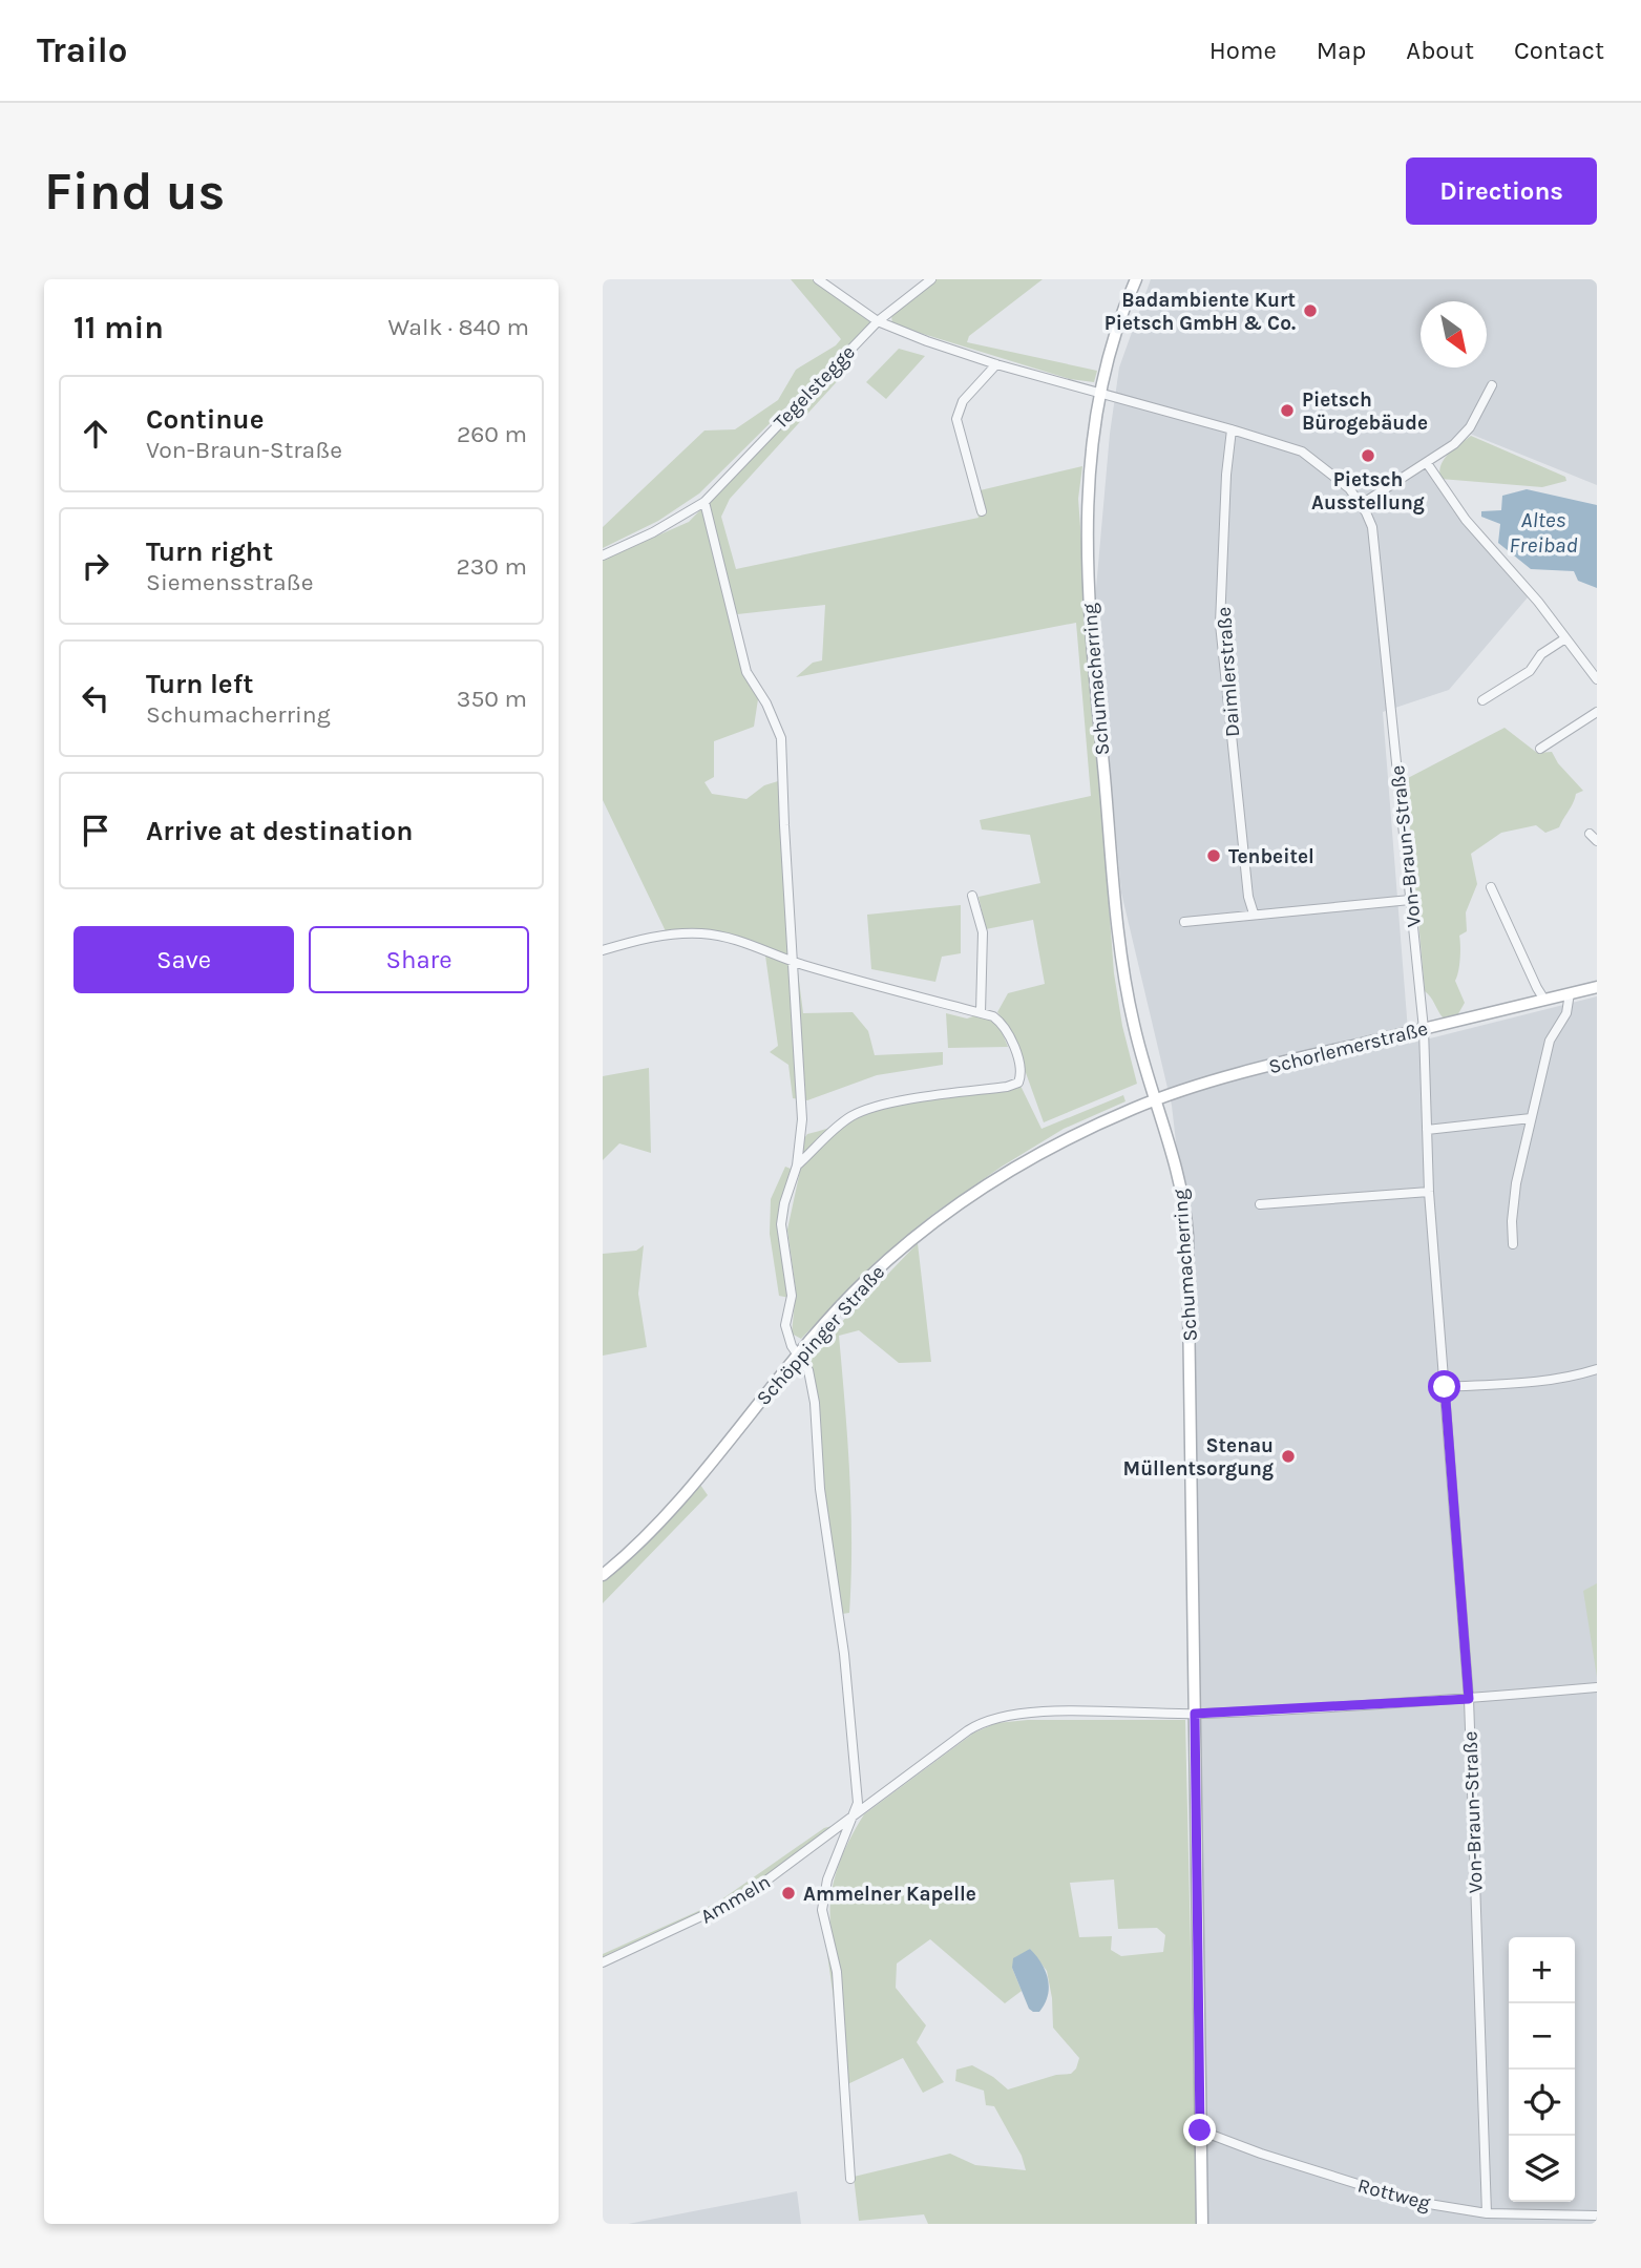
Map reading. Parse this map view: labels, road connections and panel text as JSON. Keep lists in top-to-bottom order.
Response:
{
  "streets": {
    "main road": ["Schumacherring", "Schorlemerstraße", "Schöppinger Straße"],
    "street": [
      "Tegelstegge",
      "Daimlerstraße",
      "Von-Braun-Straße",
      "Ammeln",
      "Rottweg"
    ]
  },
  "crossings": [
    ["Tegelstegge", "Von-Braun-Straße"],
    ["Daimlerstraße", "Von-Braun-Straße"],
    ["Schumacherring", "Von-Braun-Straße"],
    ["Schumacherring", "Schorlemerstraße"],
    ["Schumacherring", "Schöppinger Straße"],
    ["Schumacherring", "Ammeln"],
    ["Schumacherring", "Rottweg"],
    ["Von-Braun-Straße", "Schorlemerstraße"],
    ["Von-Braun-Straße", "Ammeln"],
    ["Von-Braun-Straße", "Rottweg"],
    ["Schorlemerstraße", "Schöppinger Straße"]
  ],
  "water": ["Altes Freibad"],
  "places": [
    "Badambiente Kurt Pietsch GmbH & Co.",
    "Pietsch Bürogebäude",
    "Pietsch Ausstellung",
    "Tenbeitel",
    "Stenau Müllentsorgung",
    "Ammelner Kapelle"
  ],
  "north": "bottom right",
  "page": {
    "header": "Trailo",
    "nav": [
      "Home",
      "Map",
      "About",
      "Contact"
    ],
    "buttons": [
      "Directions",
      ["Save", "Share"]
    ],
    "title": "Find us",
    "heading": ["11 min", "Walk · 840 m"],
    "list": [
      ["Continue", "Von-Braun-Straße", "260 m"],
      ["Turn right", "Siemensstraße", "230 m"],
      ["Turn left", "Schumacherring", "350 m"],
      "Arrive at destination"
    ],
    "map_buttons": ["+", "−"]
  }
}
